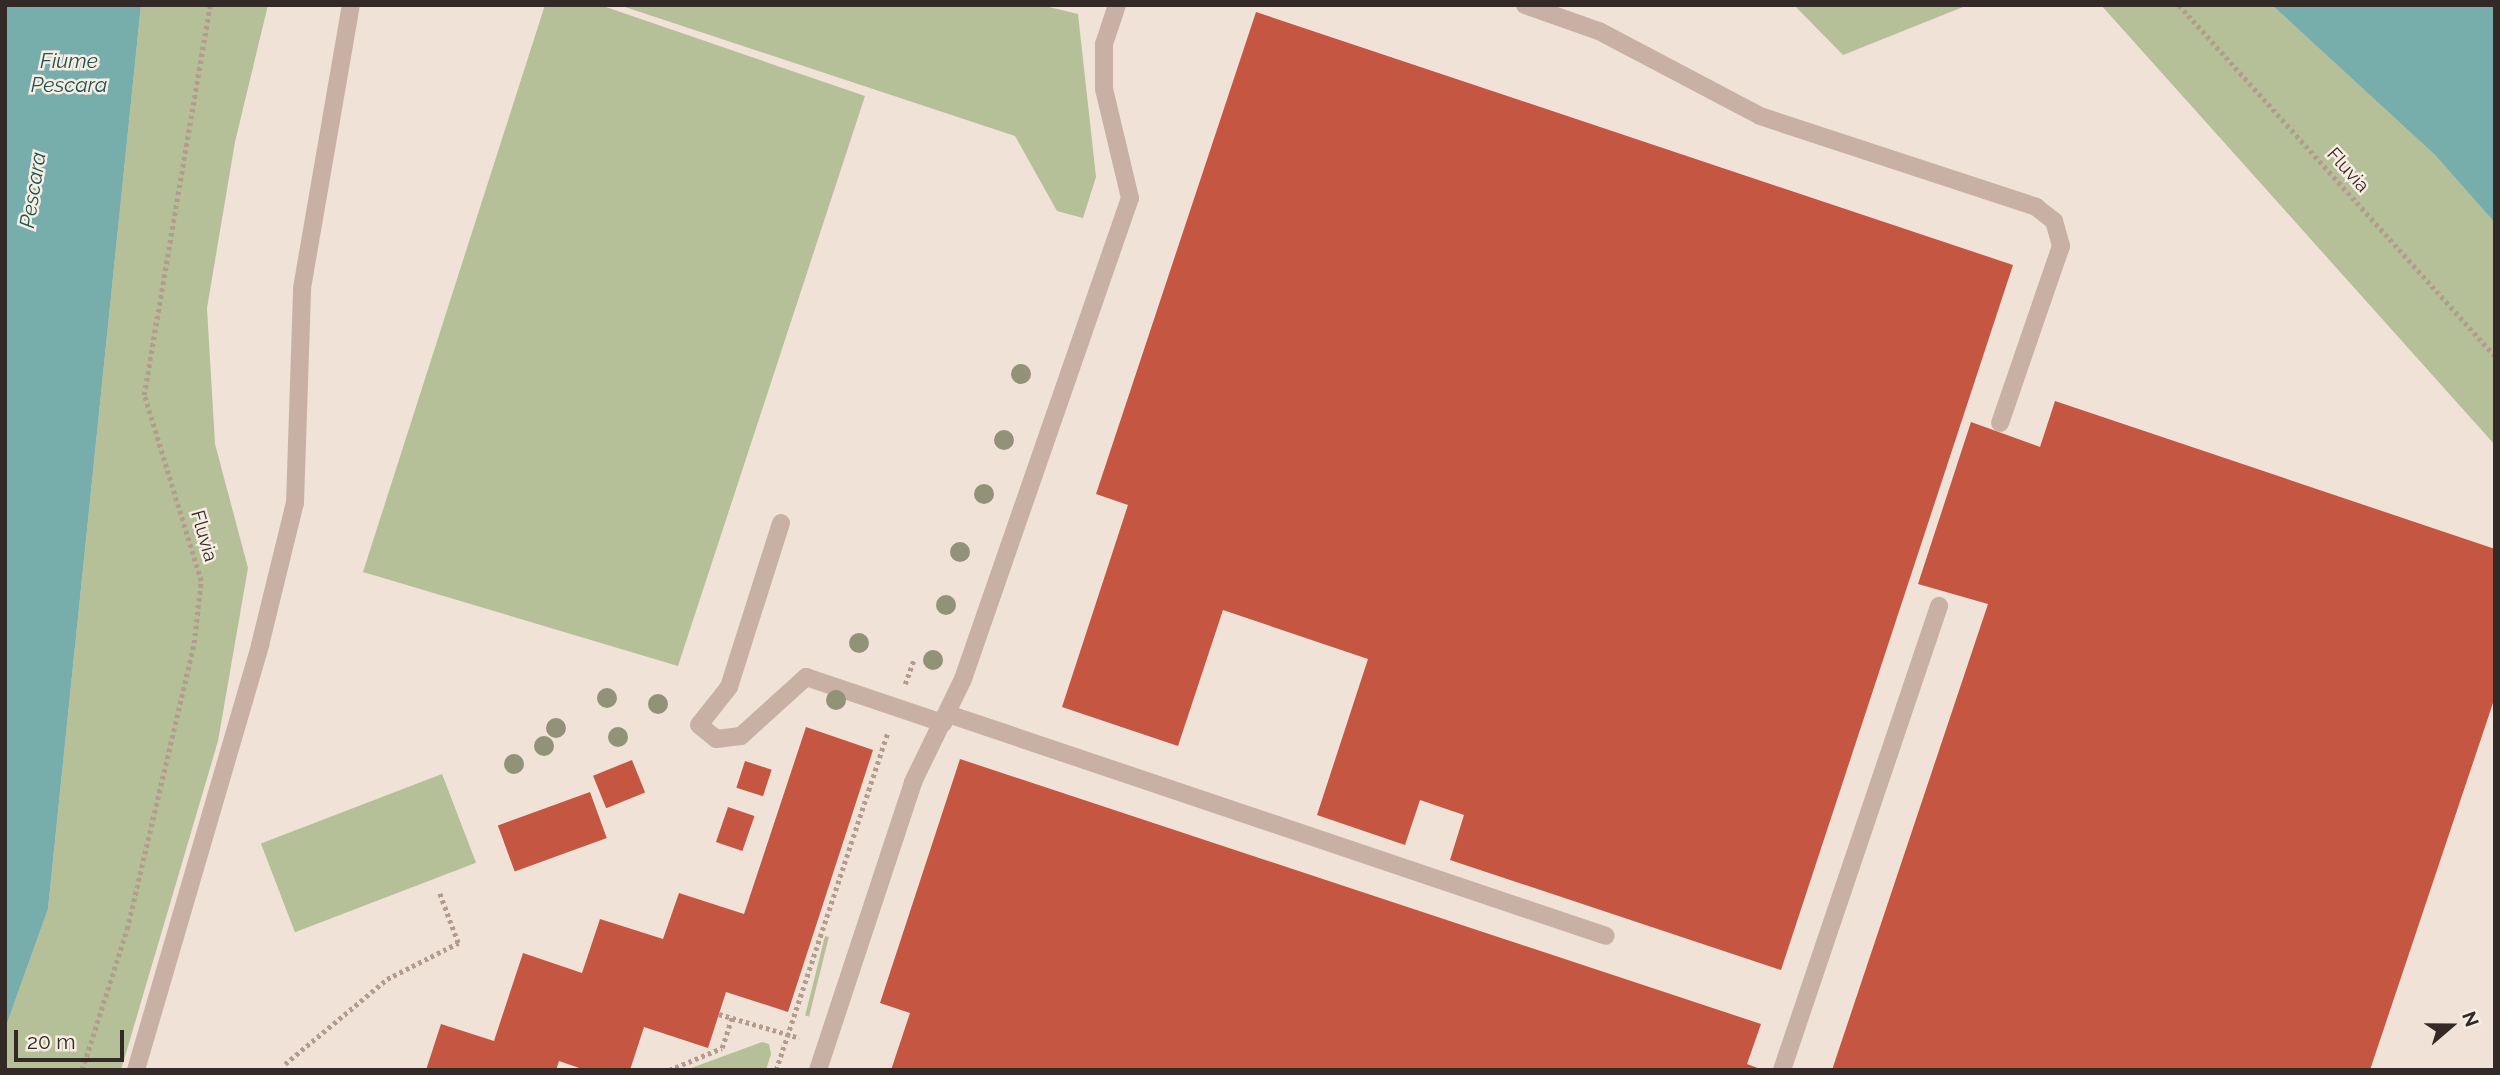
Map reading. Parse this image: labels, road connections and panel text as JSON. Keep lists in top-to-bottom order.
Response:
{
  "streets": {
    "path": ["Fluvia"]
  },
  "water": ["Fiume Pescara", "Pescara"],
  "scale_bar": "20 m",
  "north": "right"
}
